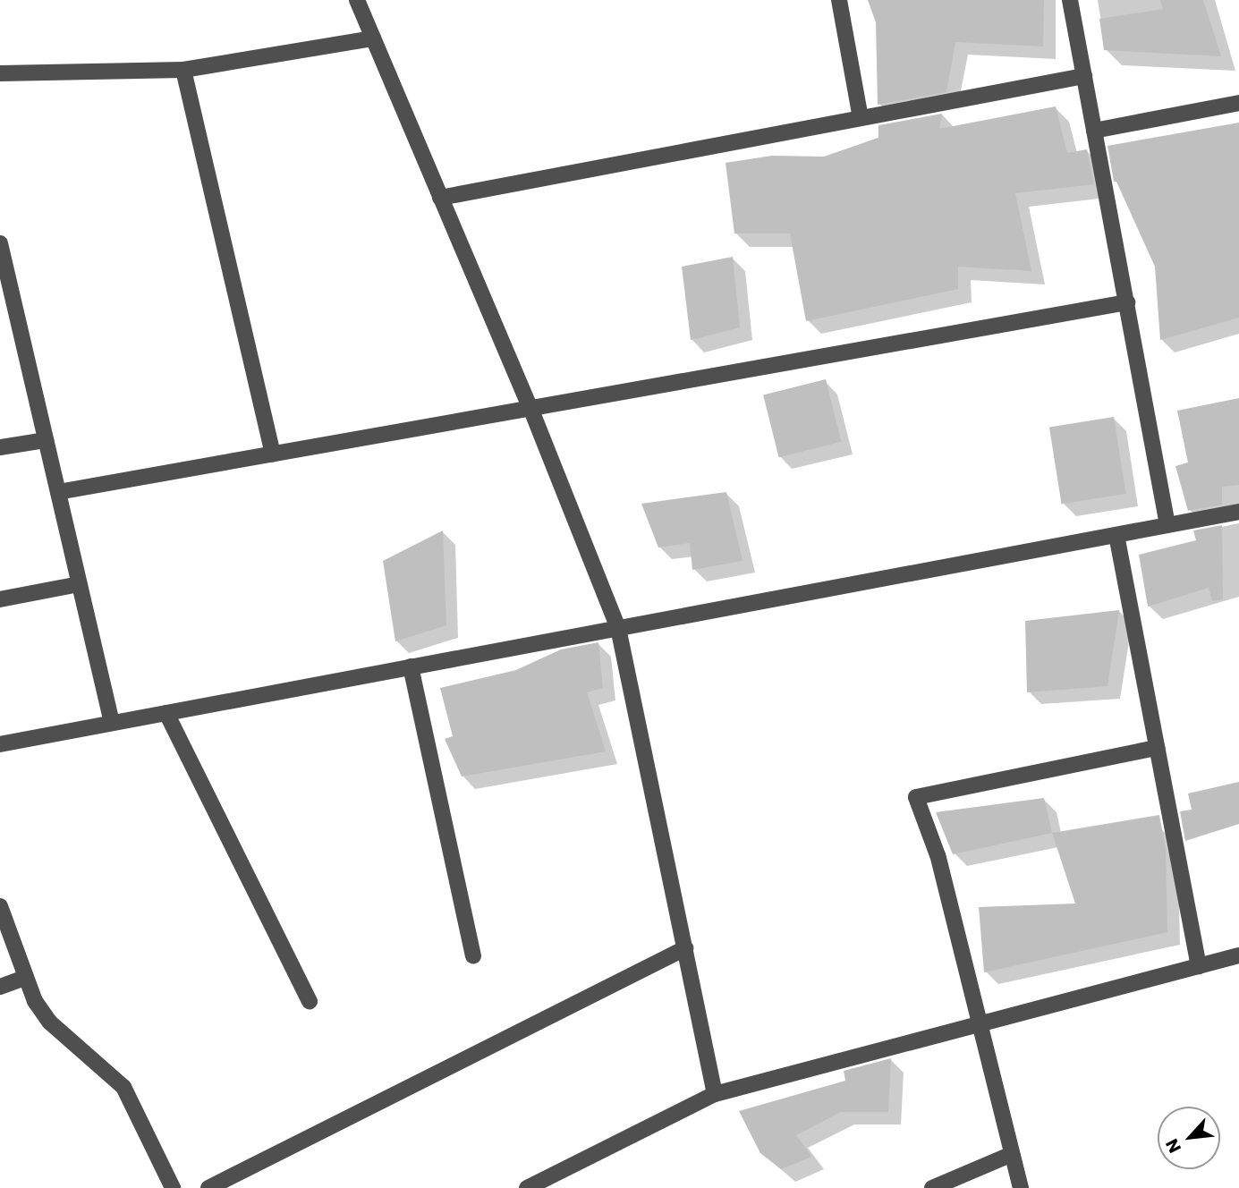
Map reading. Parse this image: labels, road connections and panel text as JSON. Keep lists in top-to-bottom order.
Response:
{
  "north": "bottom left"
}
